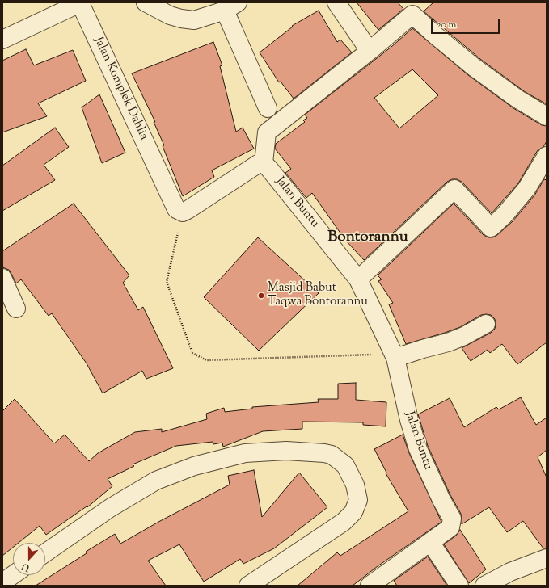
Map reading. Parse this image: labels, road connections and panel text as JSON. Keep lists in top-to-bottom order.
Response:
{
  "streets": {
    "street": ["Jalan Komplek Dahlia", "Jalan Buntu"]
  },
  "districts": ["Bontorannu"],
  "places": ["Masjid Babut Taqwa Bontorannu"],
  "scale_bar": "20 m",
  "north": "bottom"
}
